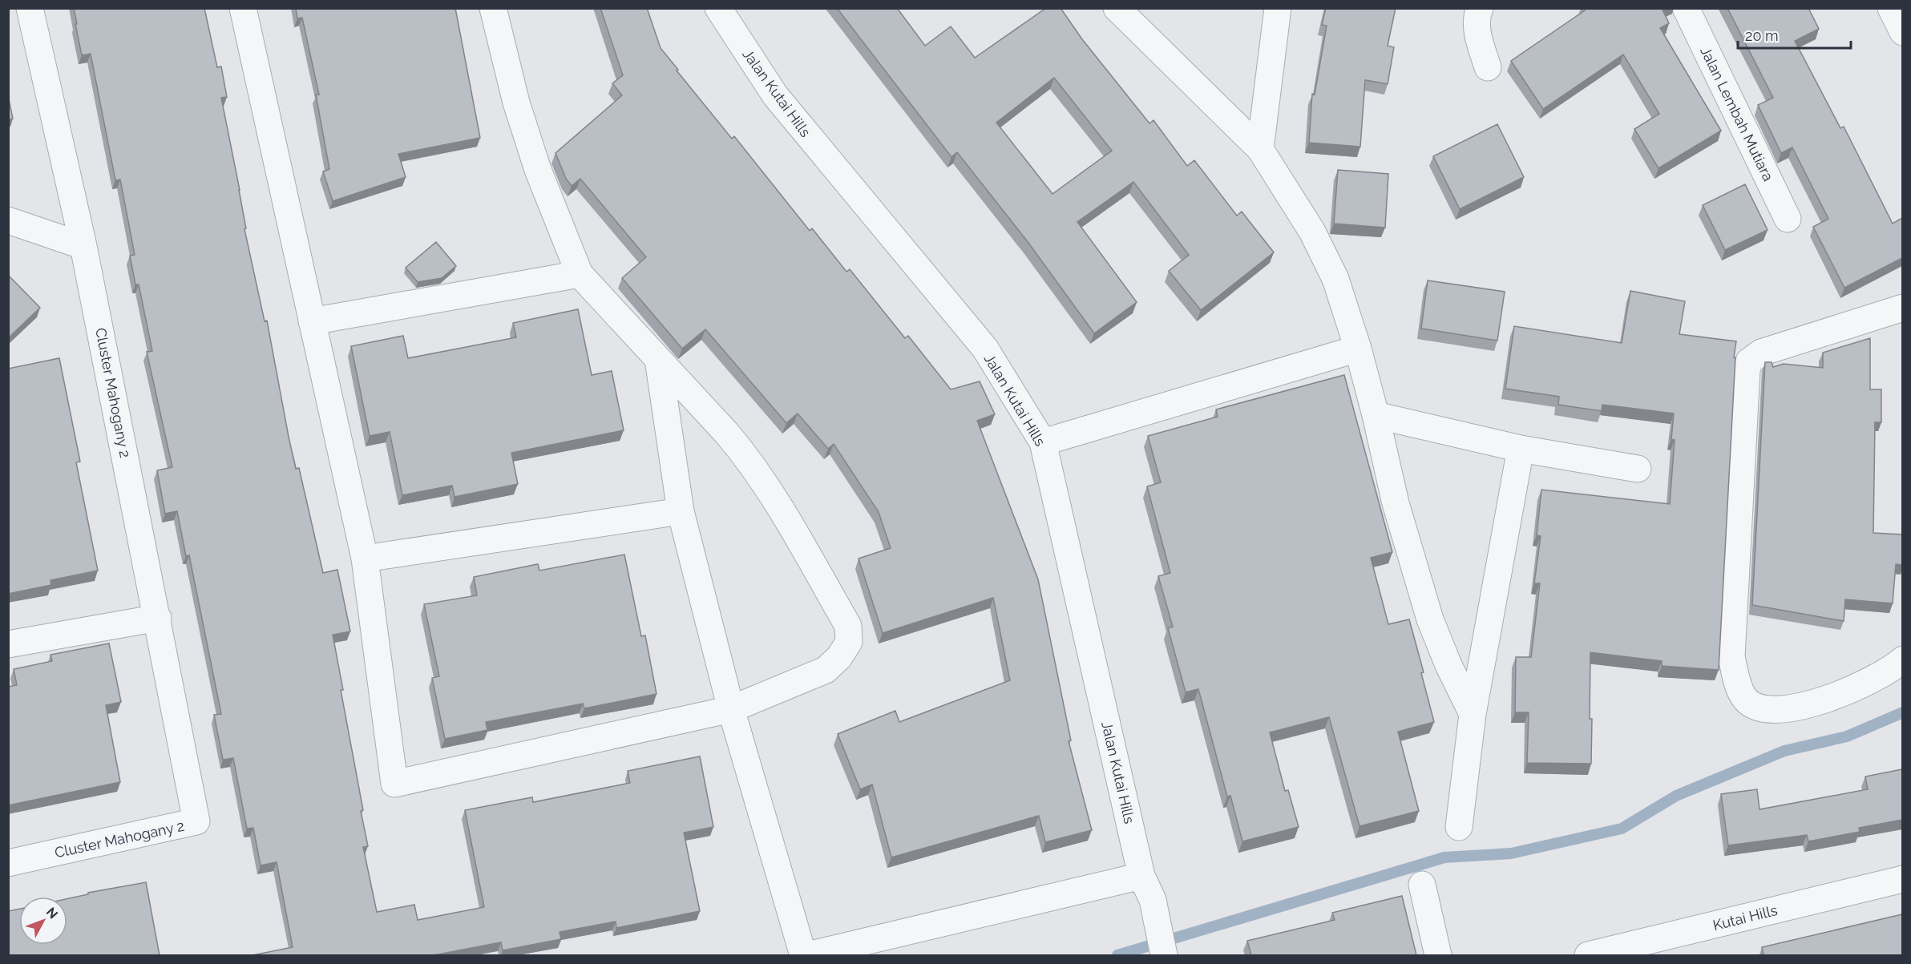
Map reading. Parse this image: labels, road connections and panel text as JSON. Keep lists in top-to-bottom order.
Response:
{
  "streets": {
    "street": [
      "Jalan Kutai Hills",
      "Jalan Lembah Mutiara",
      "Cluster Mahogany 2",
      "Kutai Hills"
    ]
  },
  "scale_bar": "20 m",
  "north": "top right"
}
